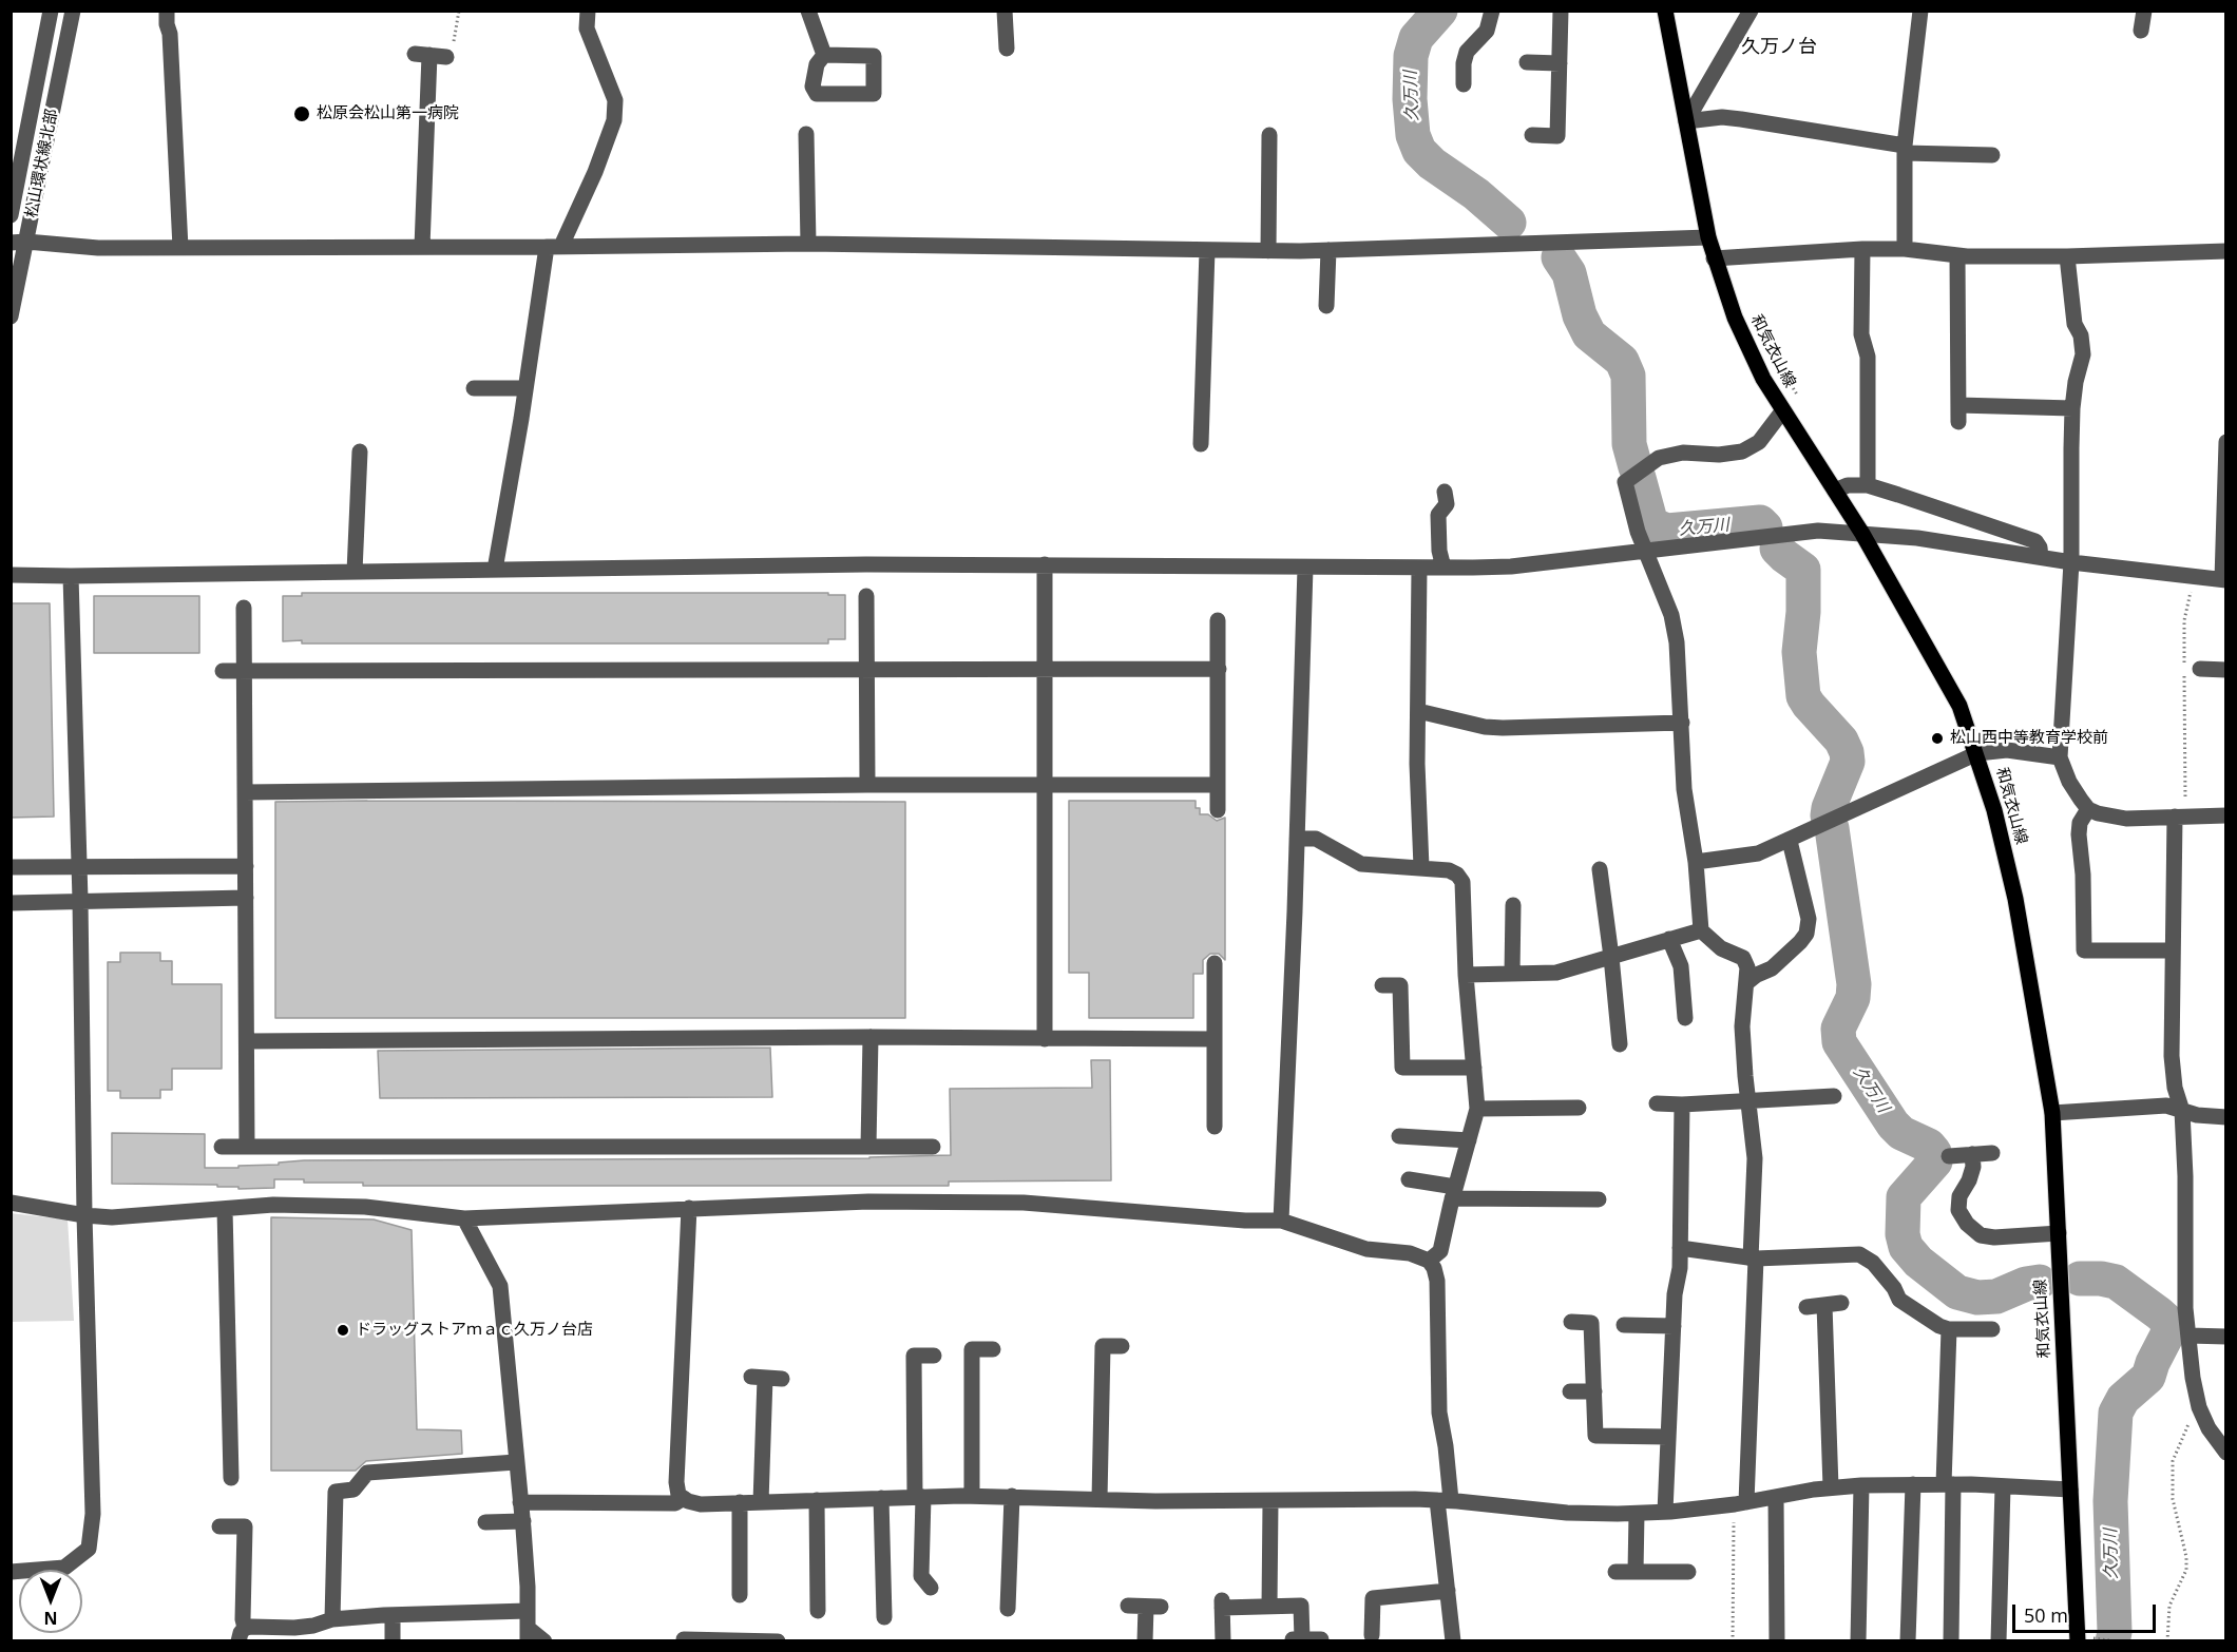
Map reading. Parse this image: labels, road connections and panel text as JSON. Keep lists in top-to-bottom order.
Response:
{
  "streets": {
    "main road": ["和気衣山線"],
    "street": ["松山環状線北部"]
  },
  "districts": ["久万ノ台"],
  "water": ["久万川"],
  "places": ["松原会松山第一病院", "松山西中等教育学校前", "ドラッグストアｍａｃ久万ノ台店"],
  "scale_bar": "50 m",
  "north": "bottom"
}
